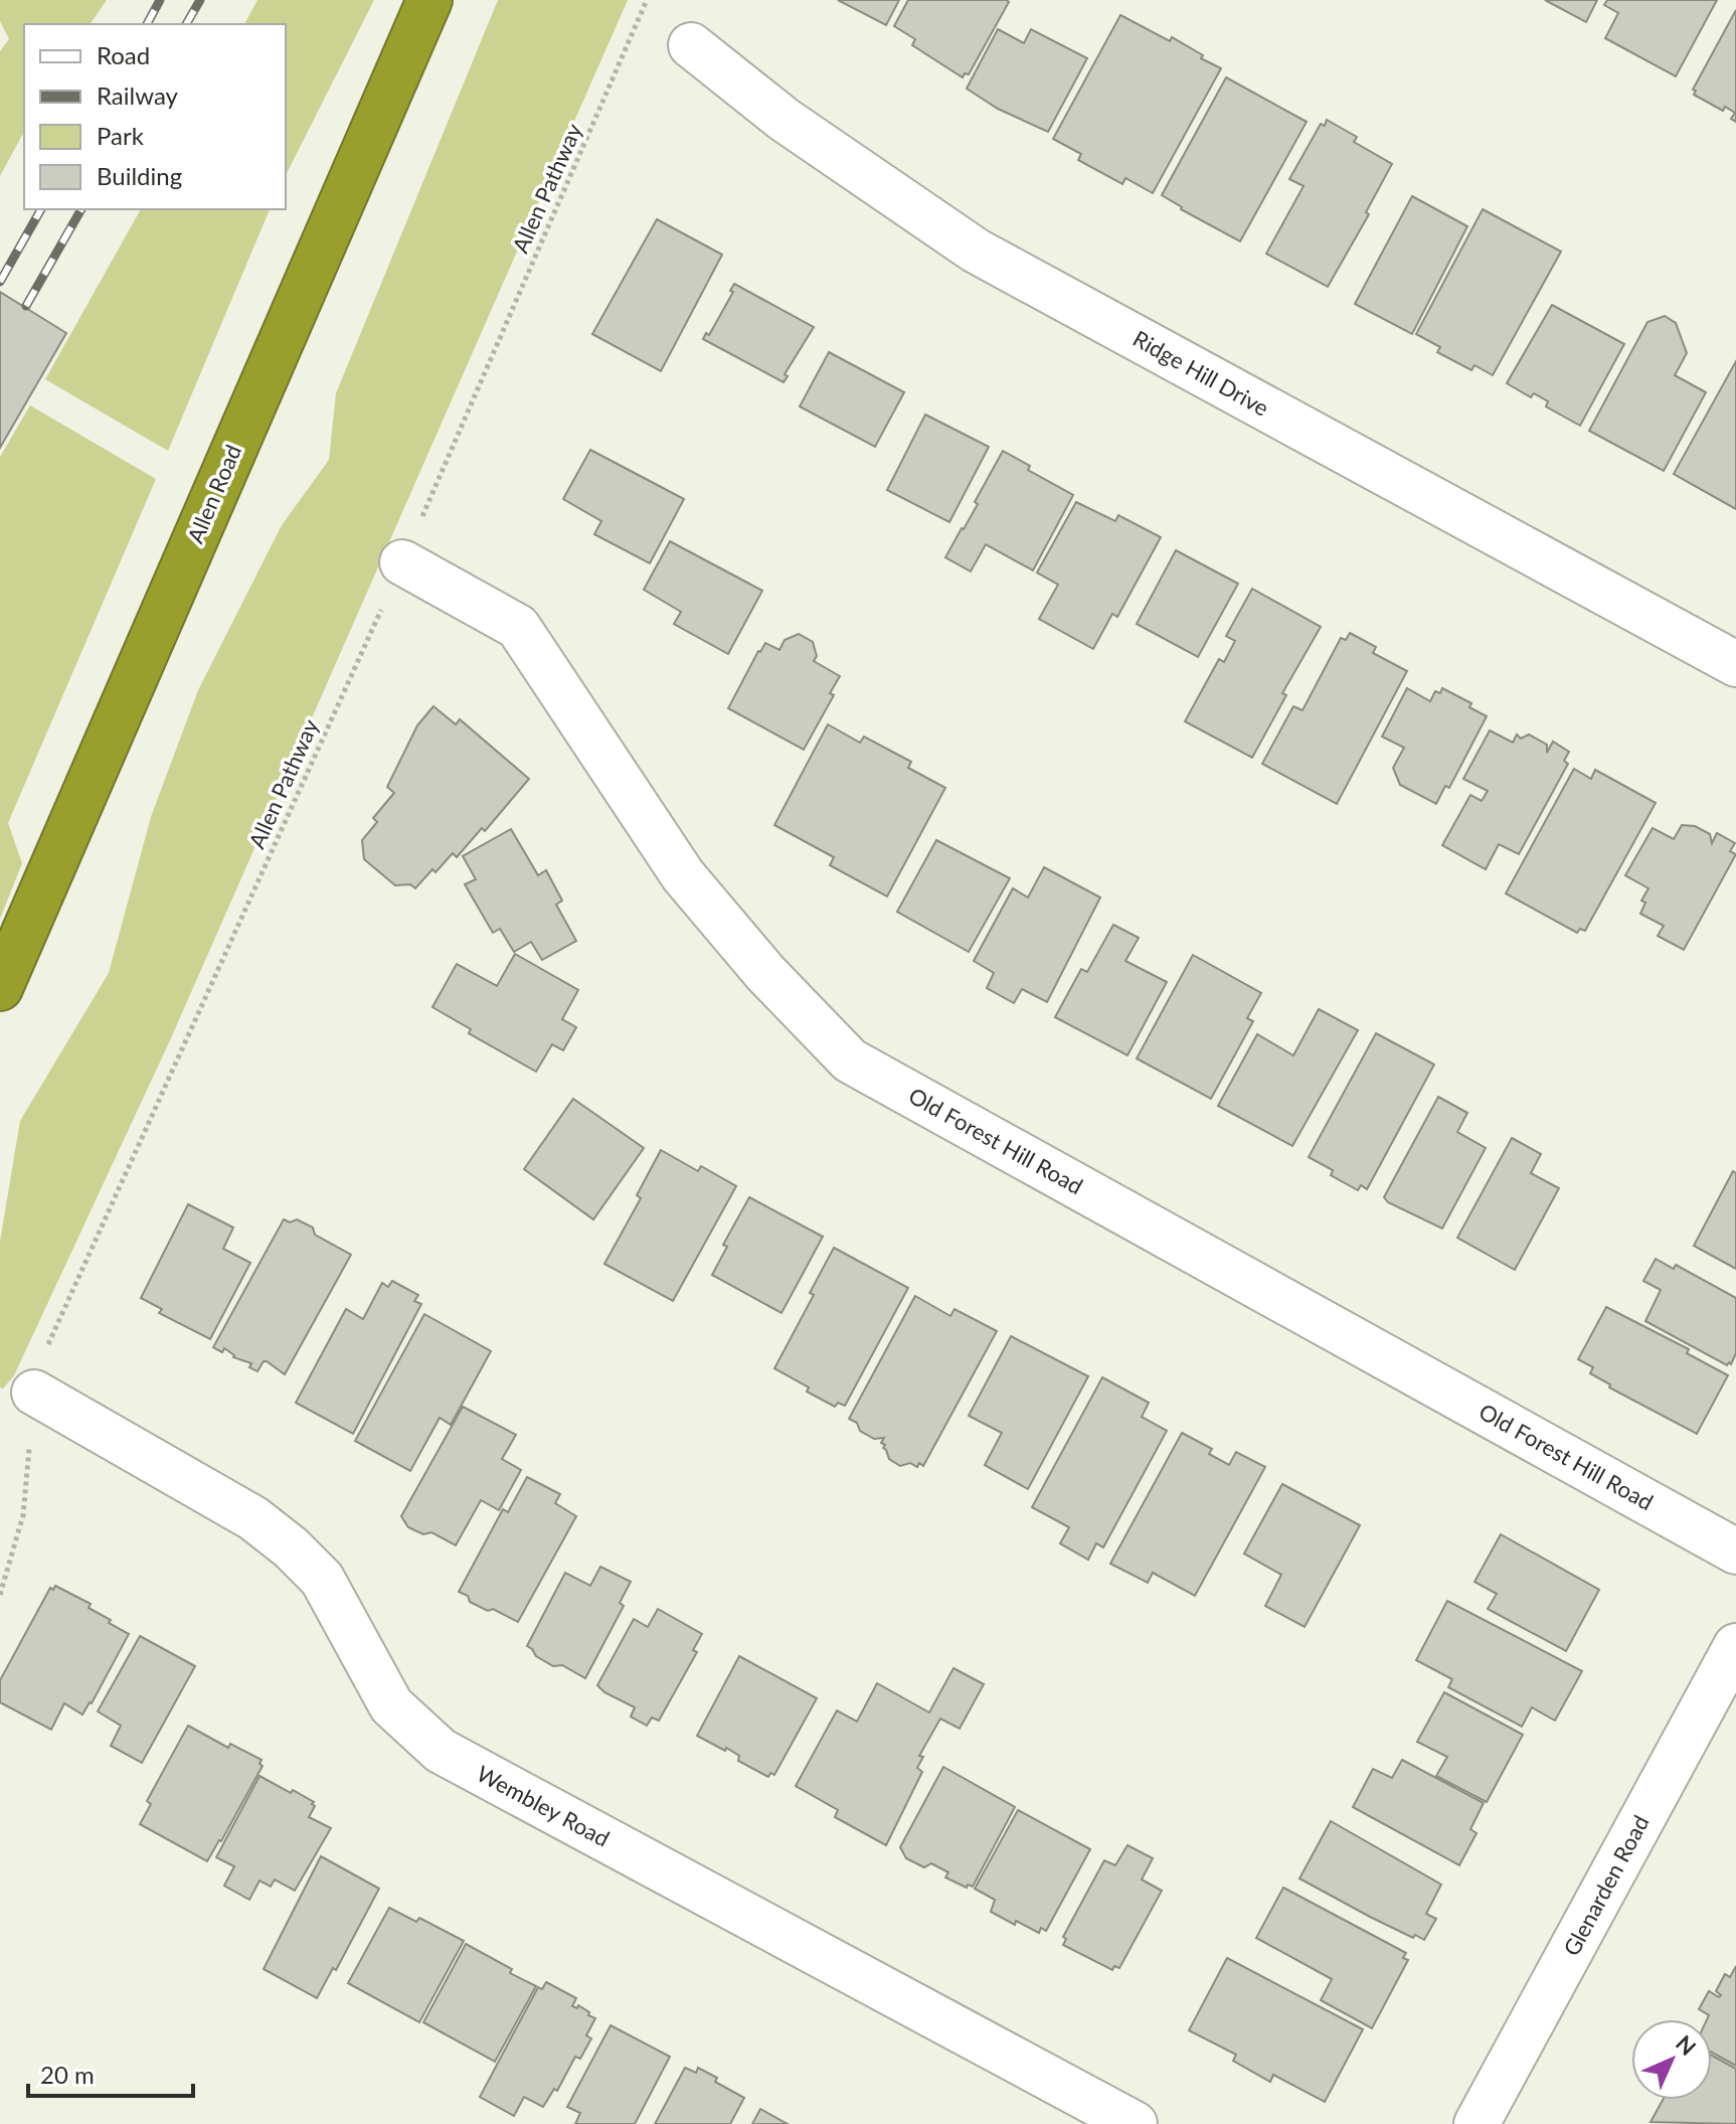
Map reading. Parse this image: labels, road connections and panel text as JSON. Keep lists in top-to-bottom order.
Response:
{
  "streets": {
    "highway": ["Allen Road"],
    "street": [
      "Ridge Hill Drive",
      "Old Forest Hill Road",
      "Wembley Road",
      "Glenarden Road"
    ],
    "path": ["Allen Pathway"]
  },
  "crossings": [
    ["Allen Pathway", "Old Forest Hill Road"],
    ["Allen Pathway", "Wembley Road"]
  ],
  "legend": [
    "Road",
    "Railway",
    "Park",
    "Building"
  ],
  "scale_bar": "20 m",
  "north": "top right"
}
